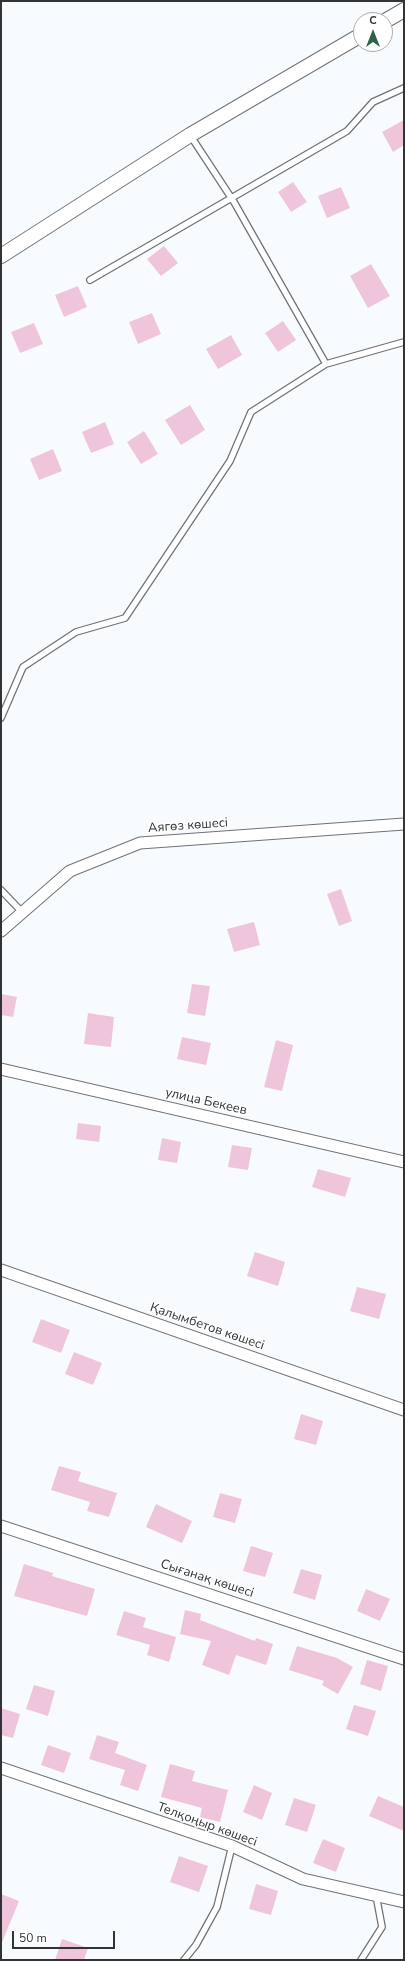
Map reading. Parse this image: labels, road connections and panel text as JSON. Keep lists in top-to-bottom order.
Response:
{
  "streets": {
    "street": [
      "Аягөз көшесі",
      "улица Бекеев",
      "Қалымбетов көшесі",
      "Сығанақ көшесі",
      "Телқоңыр көшесі"
    ]
  },
  "scale_bar": "50 m",
  "north": "top"
}
